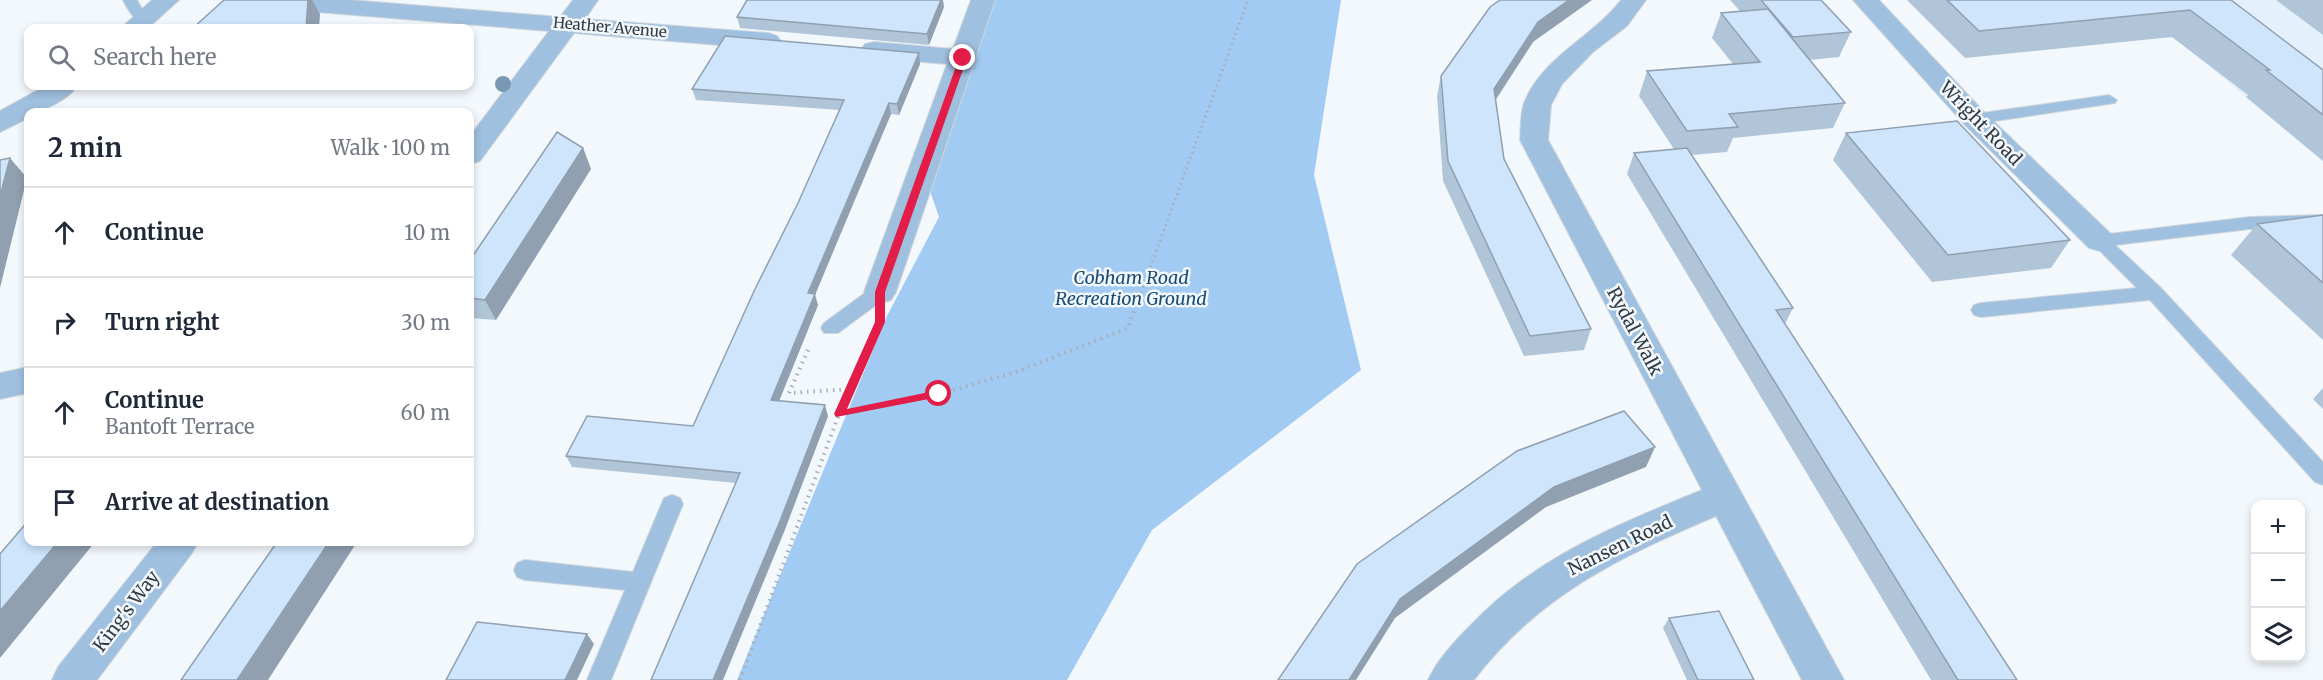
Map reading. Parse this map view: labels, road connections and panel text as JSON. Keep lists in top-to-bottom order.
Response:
{
  "streets": {
    "street": [
      "Heather Avenue",
      "Wright Road",
      "Rydal Walk",
      "Nansen Road",
      "King's Way"
    ]
  },
  "crossings": [
    ["Rydal Walk", "Nansen Road"]
  ],
  "parks": ["Cobham Road Recreation Ground"],
  "page": {
    "search": "Search here",
    "heading": ["2 min", "Walk · 100 m"],
    "list": [
      ["Continue", "10 m"],
      ["Turn right", "30 m"],
      ["Continue", "Bantoft Terrace", "60 m"],
      "Arrive at destination"
    ],
    "map_buttons": ["+", "−"]
  }
}
